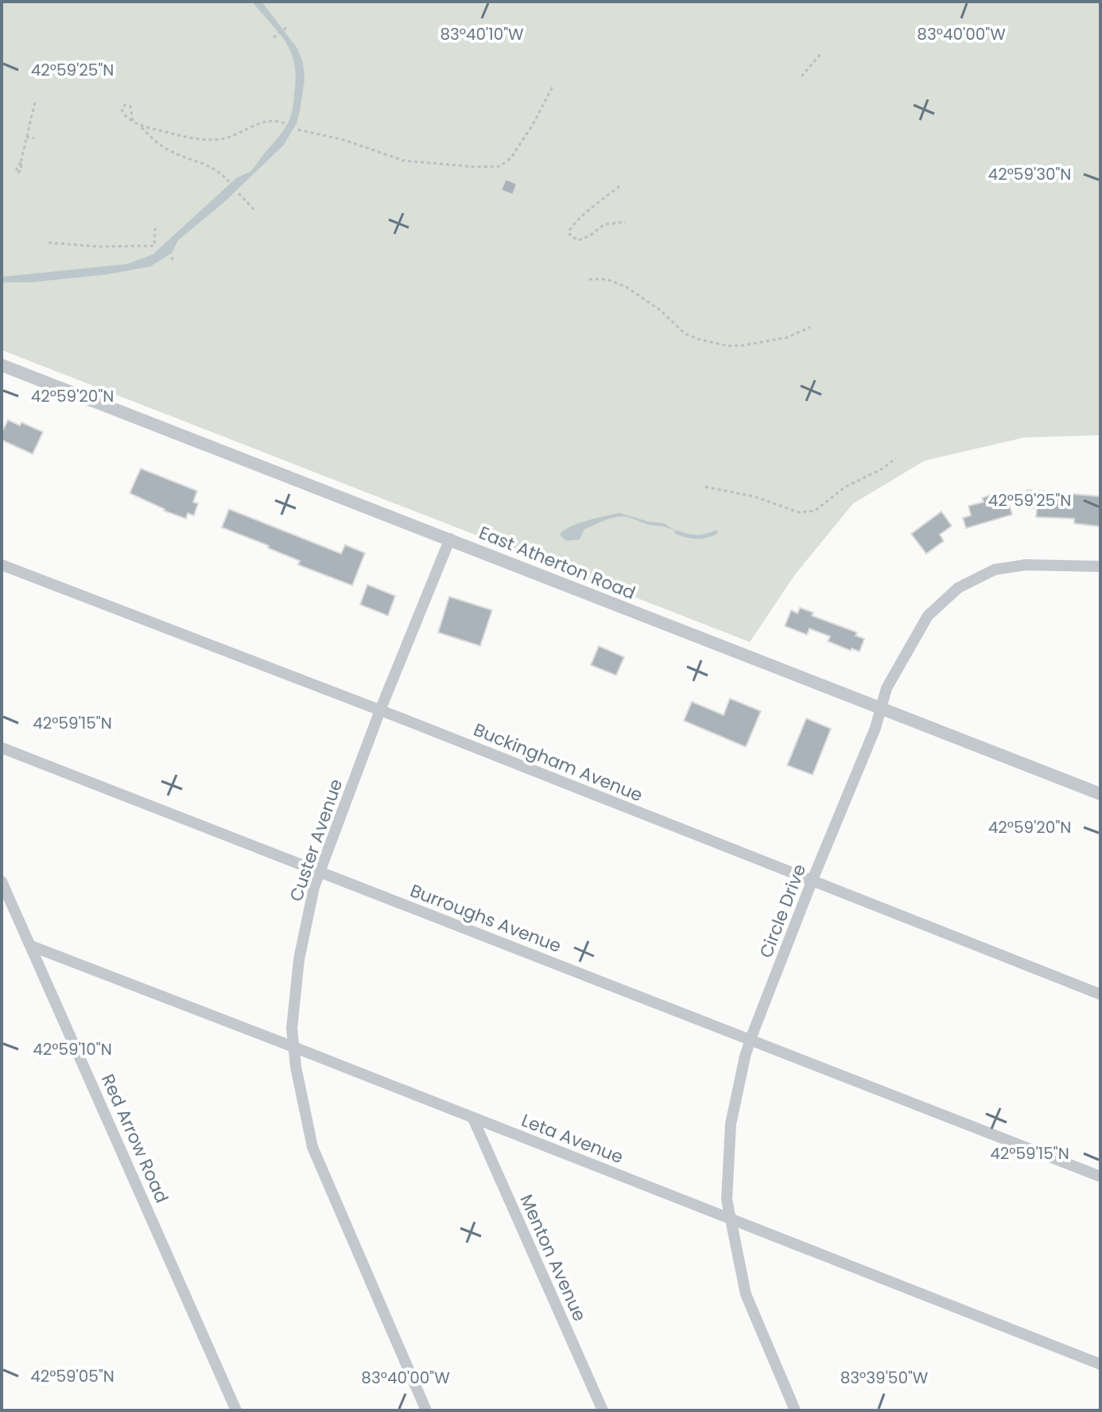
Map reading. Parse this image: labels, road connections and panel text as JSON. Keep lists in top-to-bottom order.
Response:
{
  "streets": {
    "street": [
      "East Atherton Road",
      "Buckingham Avenue",
      "Custer Avenue",
      "Circle Drive",
      "Burroughs Avenue",
      "Red Arrow Road",
      "Leta Avenue",
      "Menton Avenue"
    ]
  },
  "crossings": [
    ["East Atherton Road", "Custer Avenue"],
    ["East Atherton Road", "Circle Drive"],
    ["Buckingham Avenue", "Custer Avenue"],
    ["Buckingham Avenue", "Circle Drive"],
    ["Custer Avenue", "Burroughs Avenue"],
    ["Custer Avenue", "Leta Avenue"],
    ["Circle Drive", "Burroughs Avenue"],
    ["Circle Drive", "Leta Avenue"],
    ["Red Arrow Road", "Leta Avenue"],
    ["Leta Avenue", "Menton Avenue"]
  ],
  "coordinates": [
    "83°40'10\"W",
    "83°40'00\"W",
    "42°59'25\"N",
    "42°59'30\"N",
    "42°59'20\"N",
    "42°59'15\"N",
    "42°59'10\"N",
    "42°59'05\"N",
    "83°39'50\"W"
  ]
}
